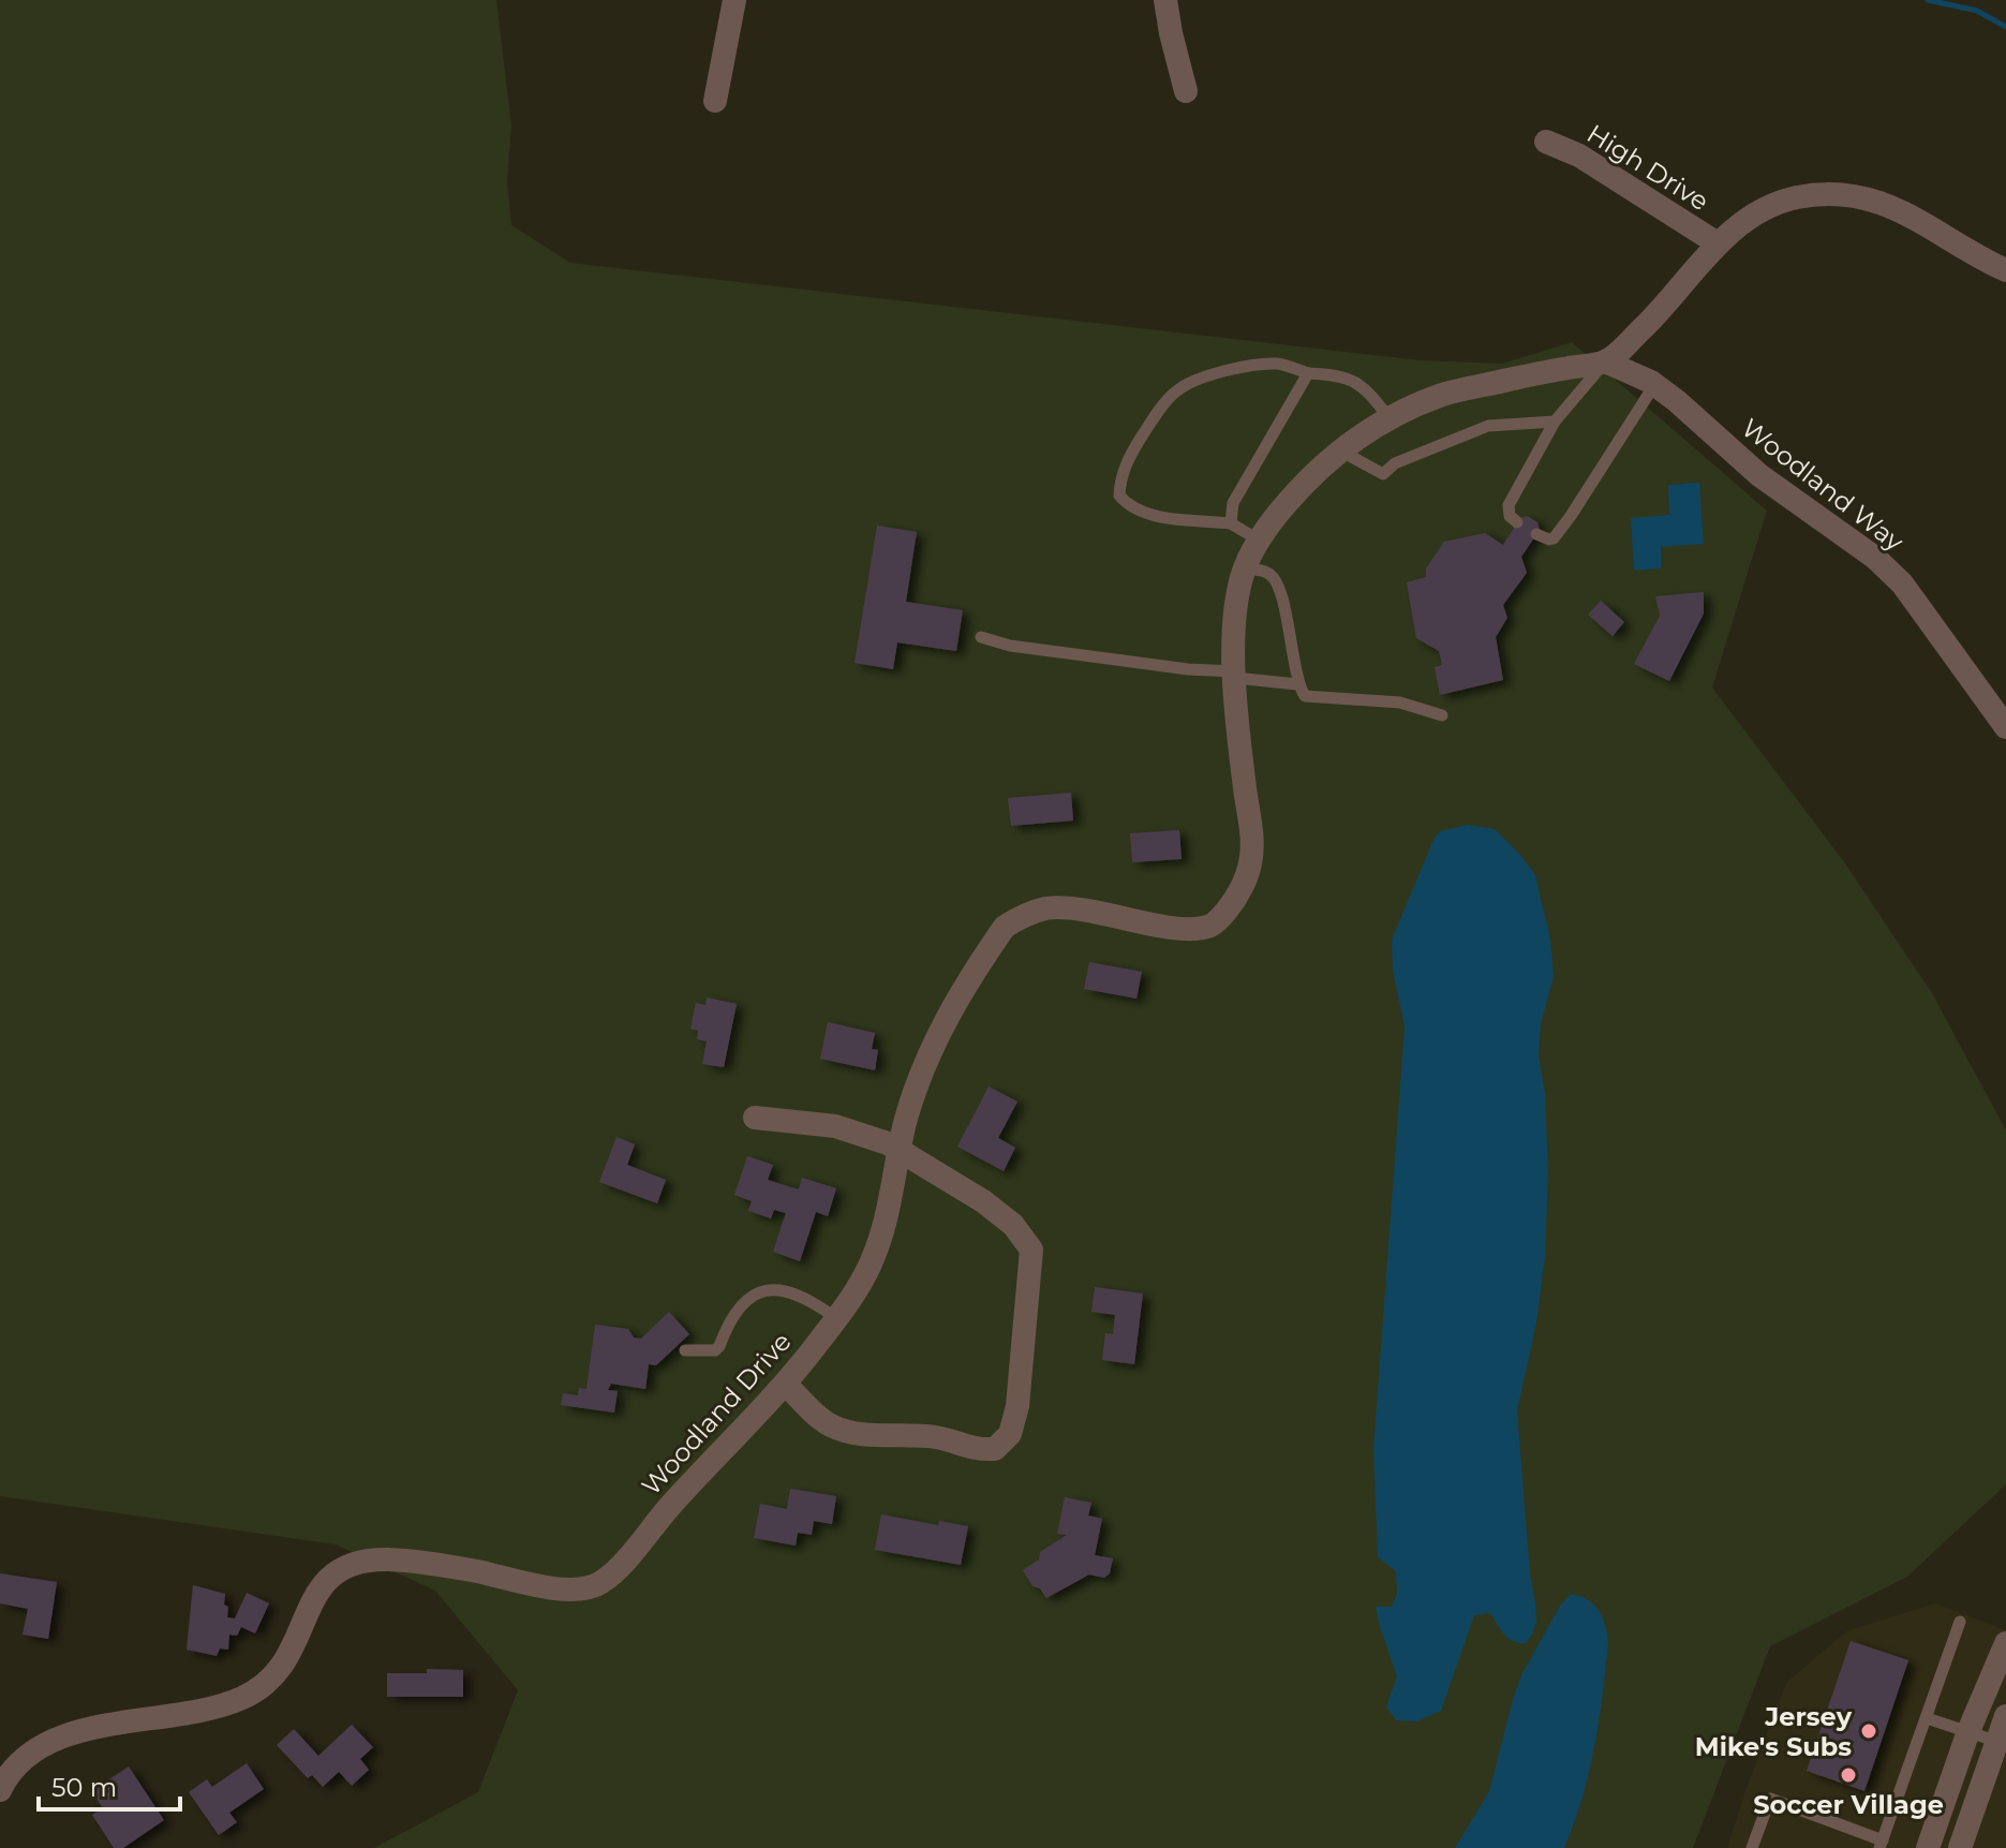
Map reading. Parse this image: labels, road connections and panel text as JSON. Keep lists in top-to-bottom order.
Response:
{
  "streets": {
    "street": ["High Drive", "Woodland Way", "Woodland Drive"]
  },
  "crossings": [
    ["Woodland Way", "Woodland Drive"]
  ],
  "places": ["Jersey Mike's Subs", "Soccer Village"],
  "scale_bar": "50 m"
}
